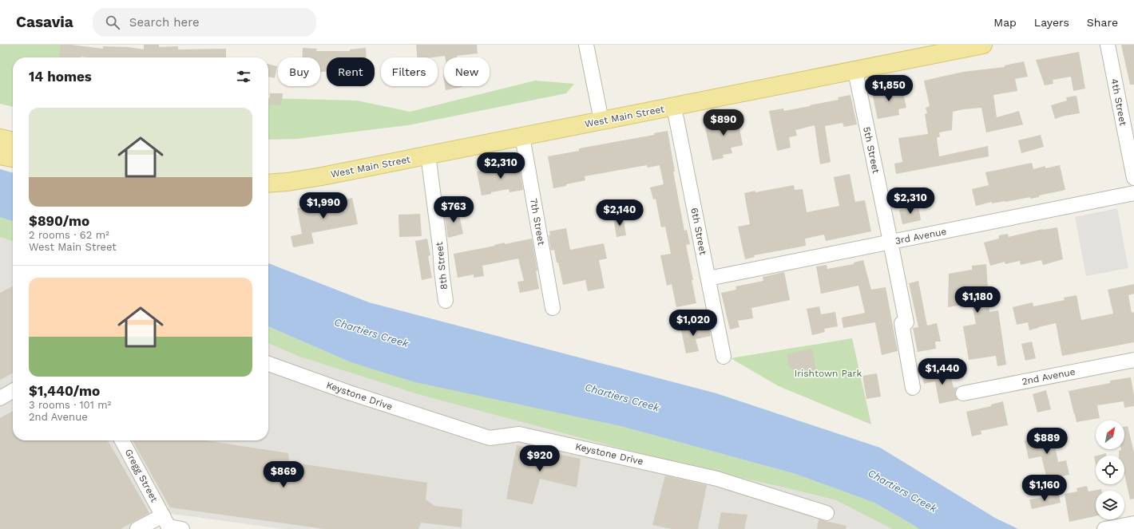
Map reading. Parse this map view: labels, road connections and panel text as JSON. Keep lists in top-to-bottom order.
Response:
{
  "streets": {
    "main road": ["West Main Street"],
    "street": [
      "4th Street",
      "5th Street",
      "7th Street",
      "6th Street",
      "3rd Avenue",
      "8th Street",
      "2nd Avenue",
      "Keystone Drive",
      "Gregg Street"
    ]
  },
  "crossings": [
    ["West Main Street", "5th Street"],
    ["West Main Street", "7th Street"],
    ["West Main Street", "6th Street"],
    ["West Main Street", "8th Street"],
    ["5th Street", "3rd Avenue"],
    ["6th Street", "3rd Avenue"]
  ],
  "water": ["Chartiers Creek"],
  "parks": ["Irishtown Park"],
  "north": "top right",
  "page": {
    "header": "Casavia",
    "search": "Search here",
    "nav": ["Map", "Layers", "Share"],
    "chip": [
      "Buy",
      "Rent",
      "Filters",
      "New"
    ],
    "heading": "14 homes",
    "price": [
      "$1,850",
      "$890",
      "$2,310",
      "$2,310",
      "$1,990",
      "$763",
      "$2,140",
      "$1,180",
      "$1,020",
      "$1,440",
      "$889",
      "$920",
      "$869",
      "$1,160"
    ],
    "list": [
      {
        "name": "$890/mo",
        "note": "2 rooms · 62 m² · West Main Street"
      },
      {
        "name": "$1,440/mo",
        "note": "3 rooms · 101 m² · 2nd Avenue"
      }
    ]
  }
}
